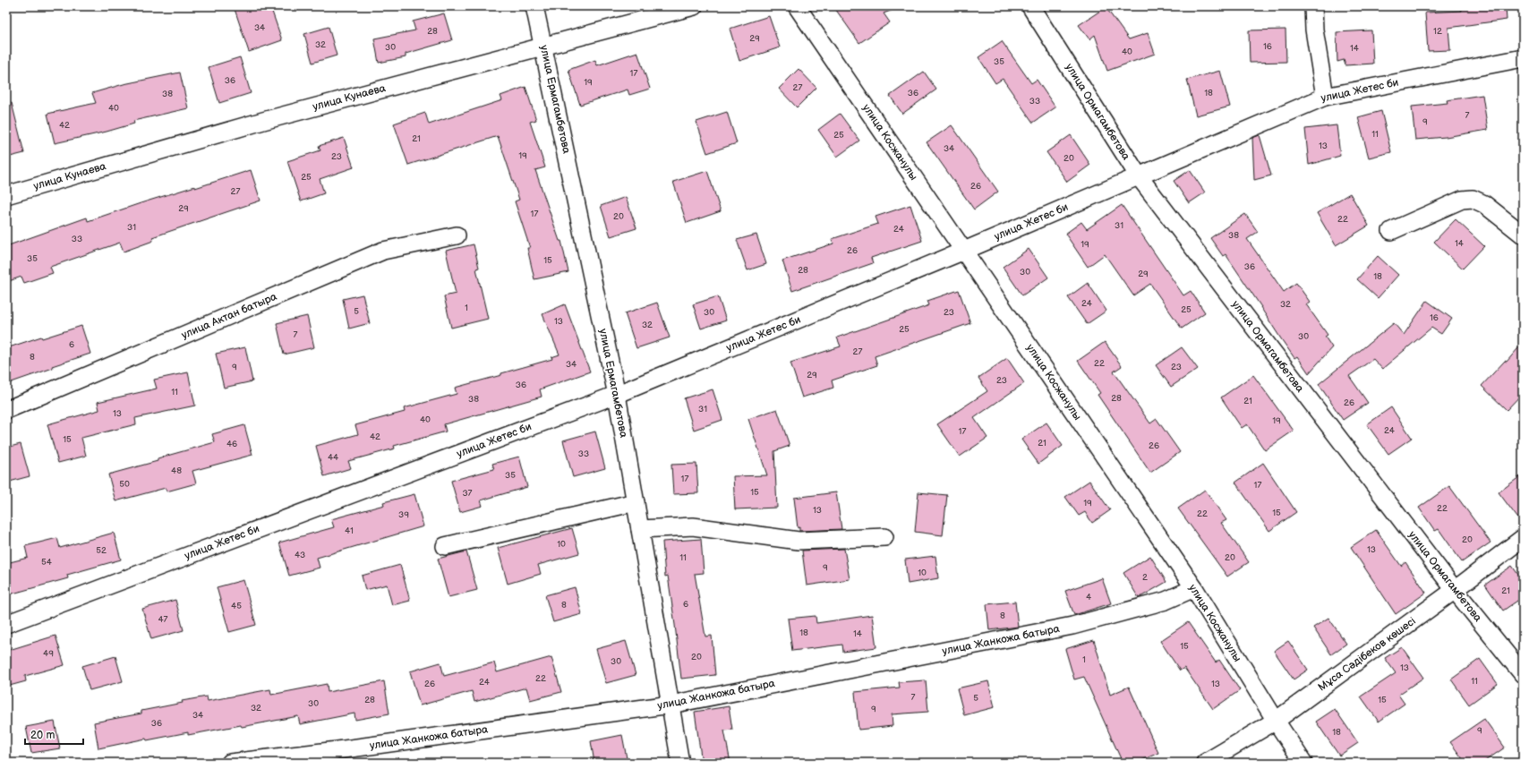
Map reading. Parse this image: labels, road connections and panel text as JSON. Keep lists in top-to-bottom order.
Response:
{
  "streets": {
    "street": [
      "улица Жетес би",
      "улица Кунаева",
      "улица Ермагамбетова",
      "улица Ормагамбетова",
      "улица Косжанулы",
      "улица Актан батыра",
      "улица Жанкожа батыра",
      "Мұса Сәдібеков көшесі"
    ]
  },
  "crossings": [
    ["улица Жетес би", "улица Ермагамбетова"],
    ["улица Жетес би", "улица Ормагамбетова"],
    ["улица Жетес би", "улица Косжанулы"],
    ["улица Кунаева", "улица Ермагамбетова"],
    ["улица Ермагамбетова", "улица Жанкожа батыра"],
    ["улица Ормагамбетова", "Мұса Сәдібеков көшесі"],
    ["улица Косжанулы", "улица Жанкожа батыра"],
    ["улица Косжанулы", "Мұса Сәдібеков көшесі"]
  ],
  "house_numbers": [
    "34",
    "28",
    "12",
    "29",
    "32",
    "16",
    "30",
    "14",
    "40",
    "35",
    "17",
    "36",
    "19",
    "27",
    "36",
    "18",
    "38",
    "33",
    "40",
    "7",
    "9",
    "42",
    "11",
    "25",
    "21",
    "13",
    "34",
    "19",
    "23",
    "20",
    "25",
    "26",
    "27",
    "29",
    "17",
    "20",
    "22",
    "31",
    "31",
    "24",
    "38",
    "33",
    "14",
    "19",
    "26",
    "35",
    "15",
    "36",
    "28",
    "30",
    "29",
    "18",
    "24",
    "32",
    "1",
    "25",
    "5",
    "30",
    "23",
    "16",
    "13",
    "32",
    "25",
    "7",
    "30",
    "6",
    "27",
    "8",
    "22",
    "34",
    "9",
    "23",
    "29",
    "23",
    "36",
    "11",
    "28",
    "38",
    "21",
    "26",
    "31",
    "13",
    "40",
    "19",
    "24",
    "17",
    "42",
    "15",
    "21",
    "46",
    "26",
    "33",
    "44",
    "48",
    "35",
    "17",
    "50",
    "17",
    "15",
    "37",
    "19",
    "22",
    "13",
    "15",
    "22",
    "39",
    "41",
    "20",
    "10",
    "13",
    "52",
    "43",
    "11",
    "20",
    "54",
    "9",
    "10",
    "2",
    "21",
    "4",
    "6",
    "8",
    "45",
    "8",
    "47",
    "18",
    "14",
    "15",
    "49",
    "20",
    "1",
    "30",
    "13",
    "22",
    "11",
    "24",
    "26",
    "13",
    "7",
    "5",
    "28",
    "15",
    "30",
    "32",
    "9",
    "34",
    "36",
    "9",
    "18"
  ],
  "scale_bar": "20 m"
}
